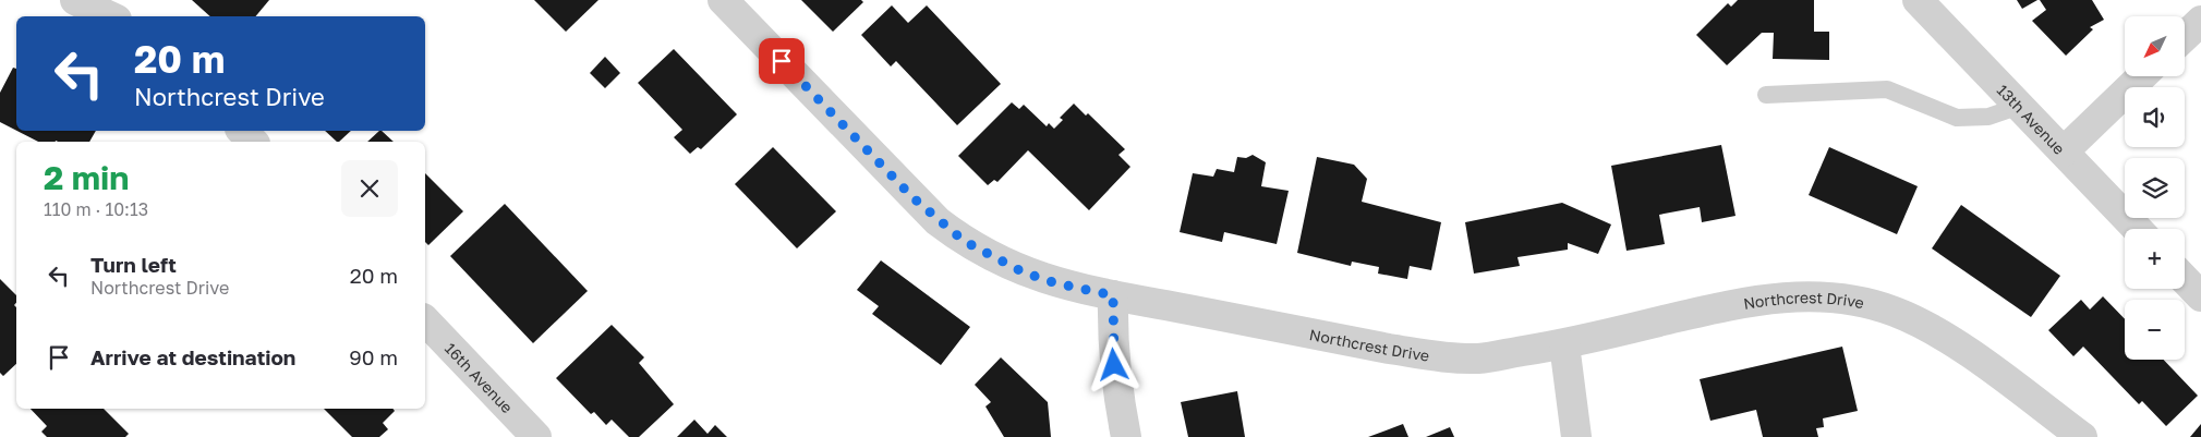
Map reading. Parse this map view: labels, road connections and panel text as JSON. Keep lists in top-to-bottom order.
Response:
{
  "streets": {
    "street": ["13th Avenue", "Northcrest Drive", "16th Avenue"]
  },
  "north": "bottom left",
  "page": {
    "map_buttons": ["+", "−"],
    "turn": ["20 m", "Northcrest Drive"],
    "heading": ["2 min", "110 m · 10:13"],
    "list": [
      {
        "name": "Turn left",
        "note": "Northcrest Drive",
        "value": "20 m"
      },
      {
        "name": "Arrive at destination",
        "value": "90 m"
      }
    ]
  }
}
